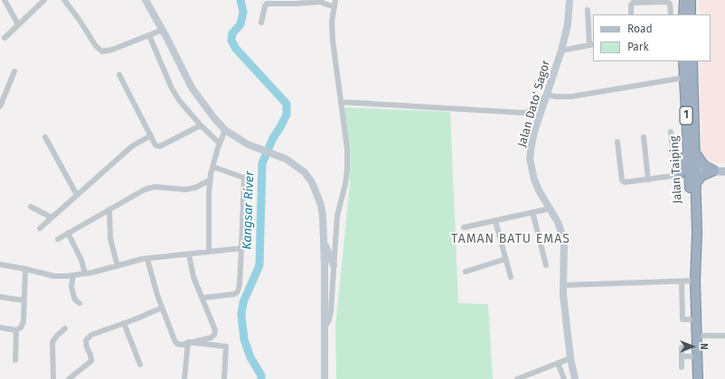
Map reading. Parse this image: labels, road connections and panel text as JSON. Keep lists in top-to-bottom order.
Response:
{
  "streets": {
    "highway": ["1", "Jalan Taiping"],
    "main road": ["Jalan Dato' Sagor"]
  },
  "districts": ["TAMAN BATU EMAS"],
  "water": ["Kangsar River"],
  "legend": ["Road", "Park"],
  "north": "right"
}
